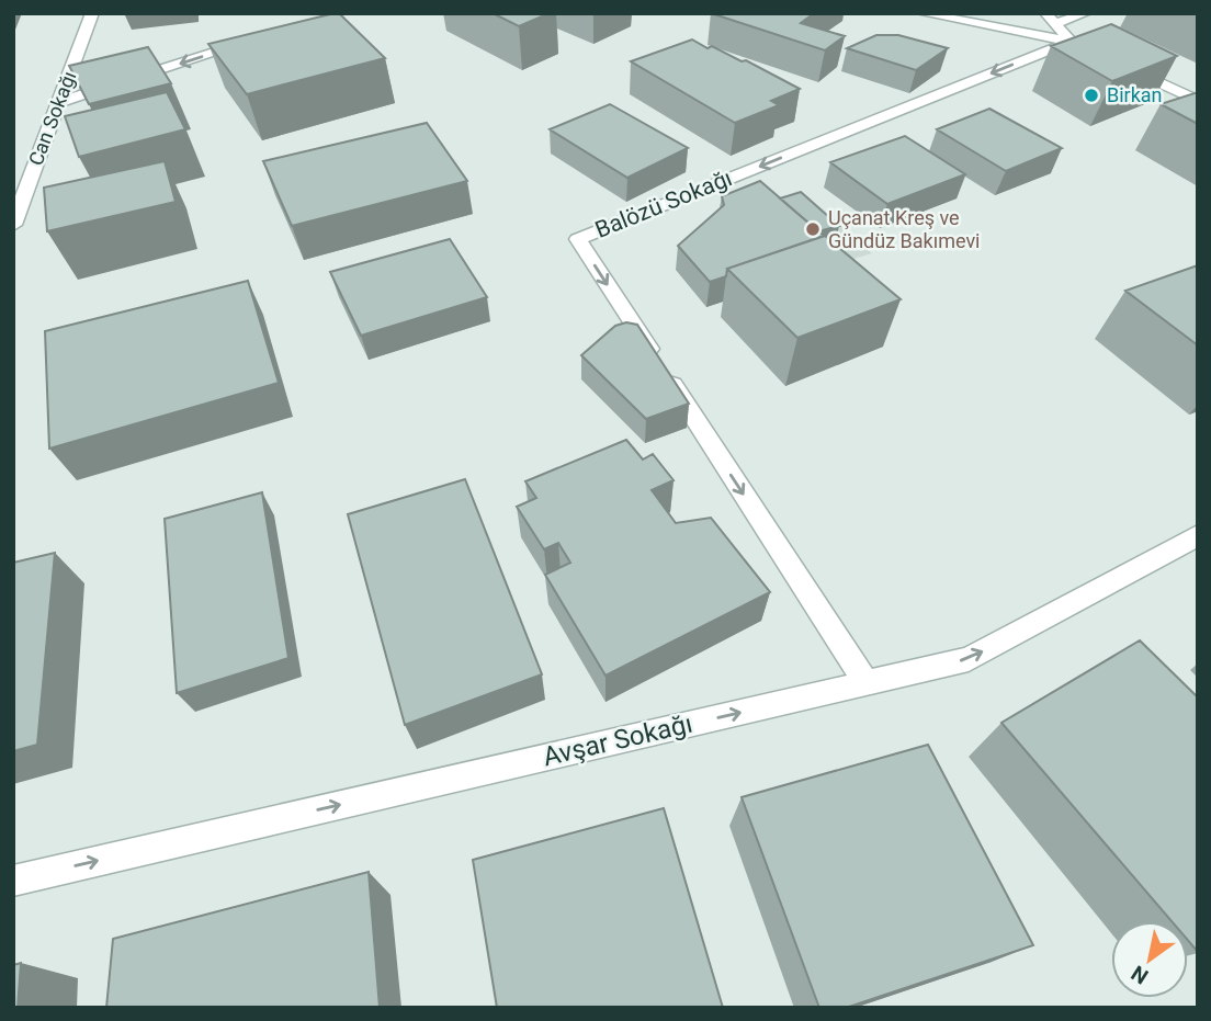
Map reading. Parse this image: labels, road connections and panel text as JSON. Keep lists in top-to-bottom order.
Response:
{
  "streets": {
    "street": ["Can Sokağı", "Balözü Sokağı", "Avşar Sokağı"]
  },
  "crossings": [
    ["Balözü Sokağı", "Avşar Sokağı"]
  ],
  "one_way": ["Avşar Sokağı"],
  "places": ["Birkan", "Uçanat Kreş ve Gündüz Bakımevi"],
  "north": "bottom left"
}
